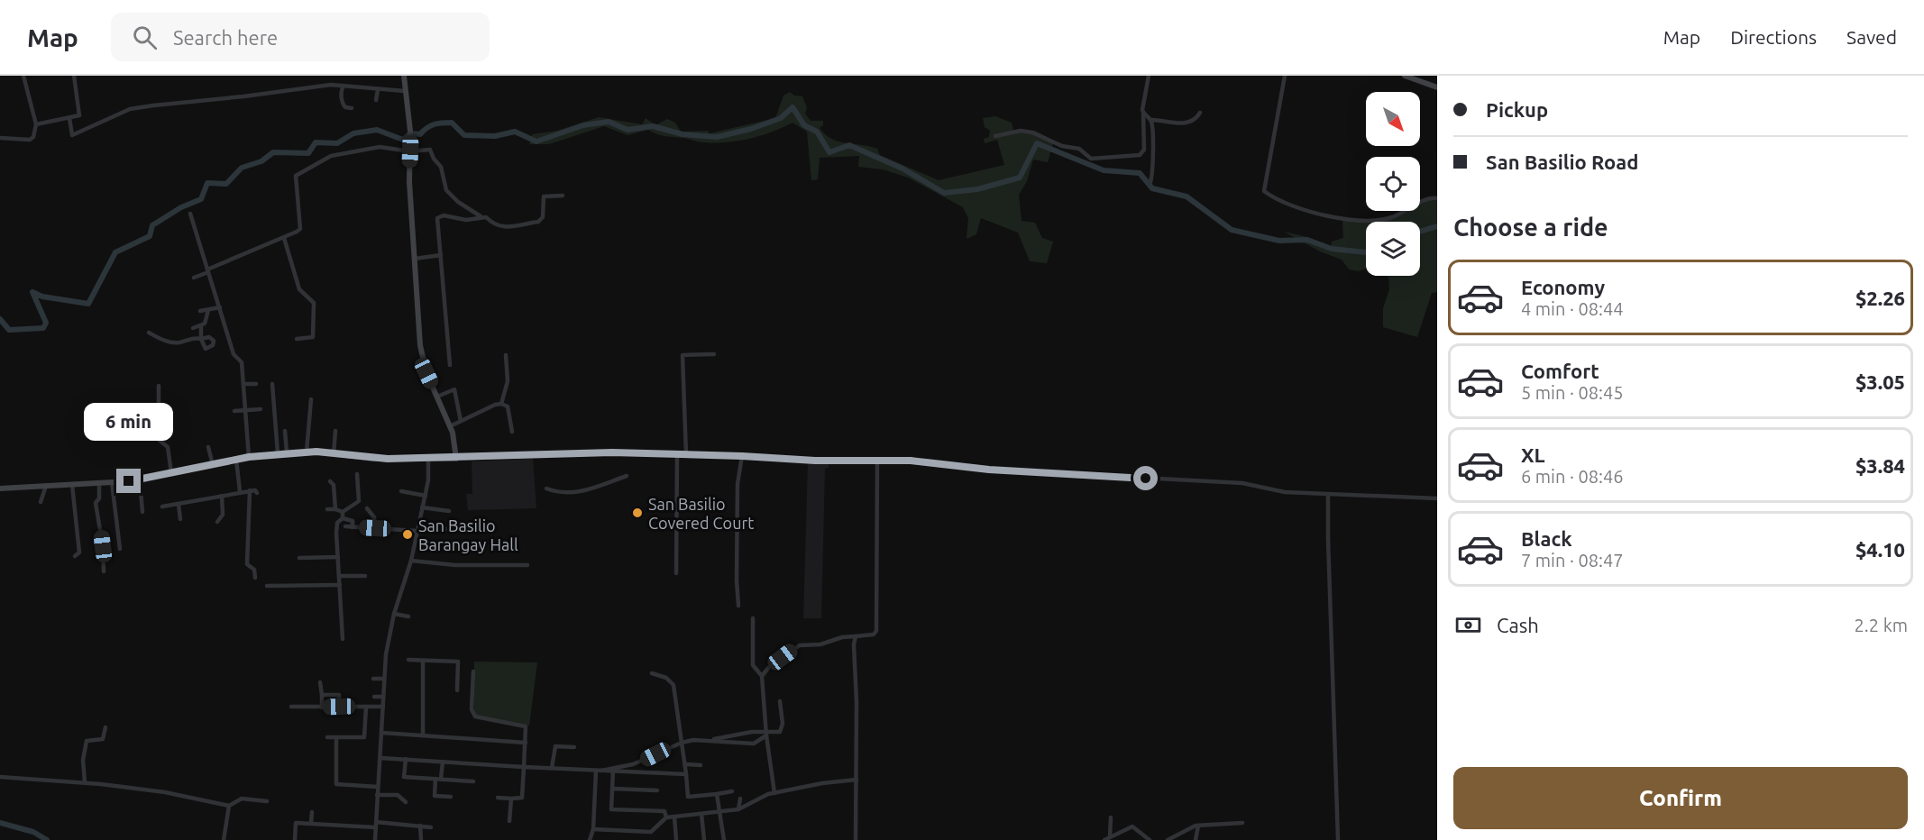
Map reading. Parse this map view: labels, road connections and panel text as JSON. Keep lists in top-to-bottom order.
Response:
{
  "places": ["San Basilio Covered Court", "San Basilio Barangay Hall"],
  "north": "bottom right",
  "page": {
    "header": "Map",
    "search": "Search here",
    "nav": ["Map", "Directions", "Saved"],
    "banner": ["Pickup", "San Basilio Road"],
    "heading": "Choose a ride",
    "list": [
      {
        "name": "Economy",
        "note": "4 min · 08:44",
        "value": "$2.26"
      },
      {
        "name": "Comfort",
        "note": "5 min · 08:45",
        "value": "$3.05"
      },
      {
        "name": "XL",
        "note": "6 min · 08:46",
        "value": "$3.84"
      },
      {
        "name": "Black",
        "note": "7 min · 08:47",
        "value": "$4.10"
      }
    ],
    "bubble": "6 min",
    "pay": ["Cash", "2.2 km"],
    "buttons": "Confirm"
  }
}
